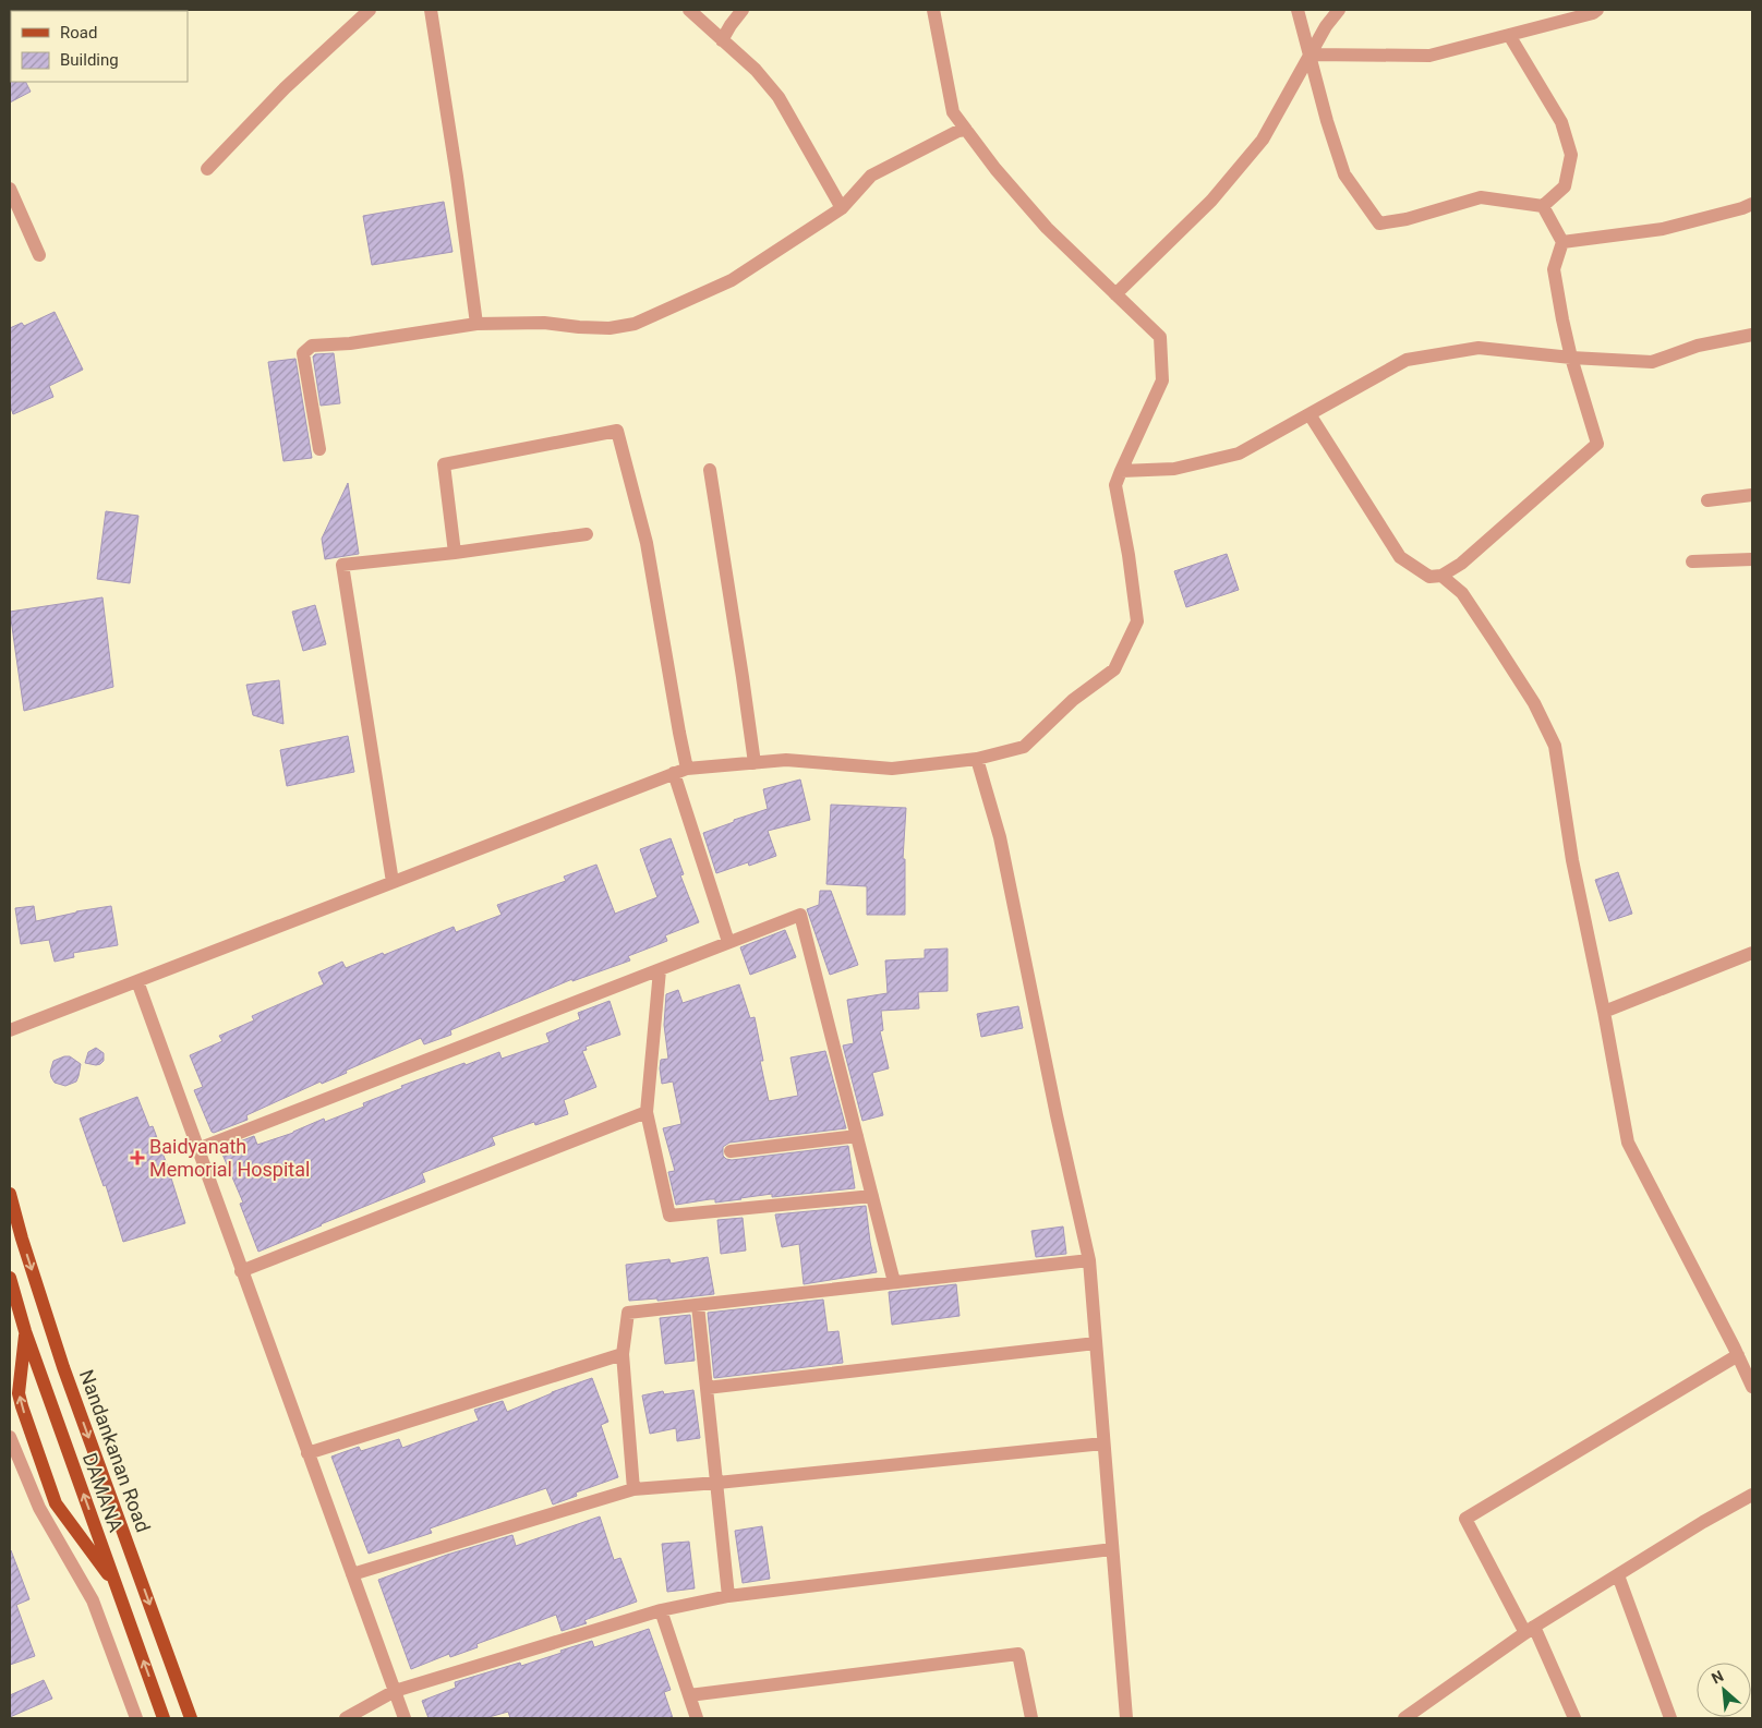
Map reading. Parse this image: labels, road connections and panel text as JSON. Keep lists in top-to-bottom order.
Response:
{
  "streets": {
    "main road": ["Nandankanan Road", "DAMANA"]
  },
  "places": {
    "health": ["Baidyanath Memorial Hospital"]
  },
  "legend": ["Road", "Building"],
  "north": "top left"
}
